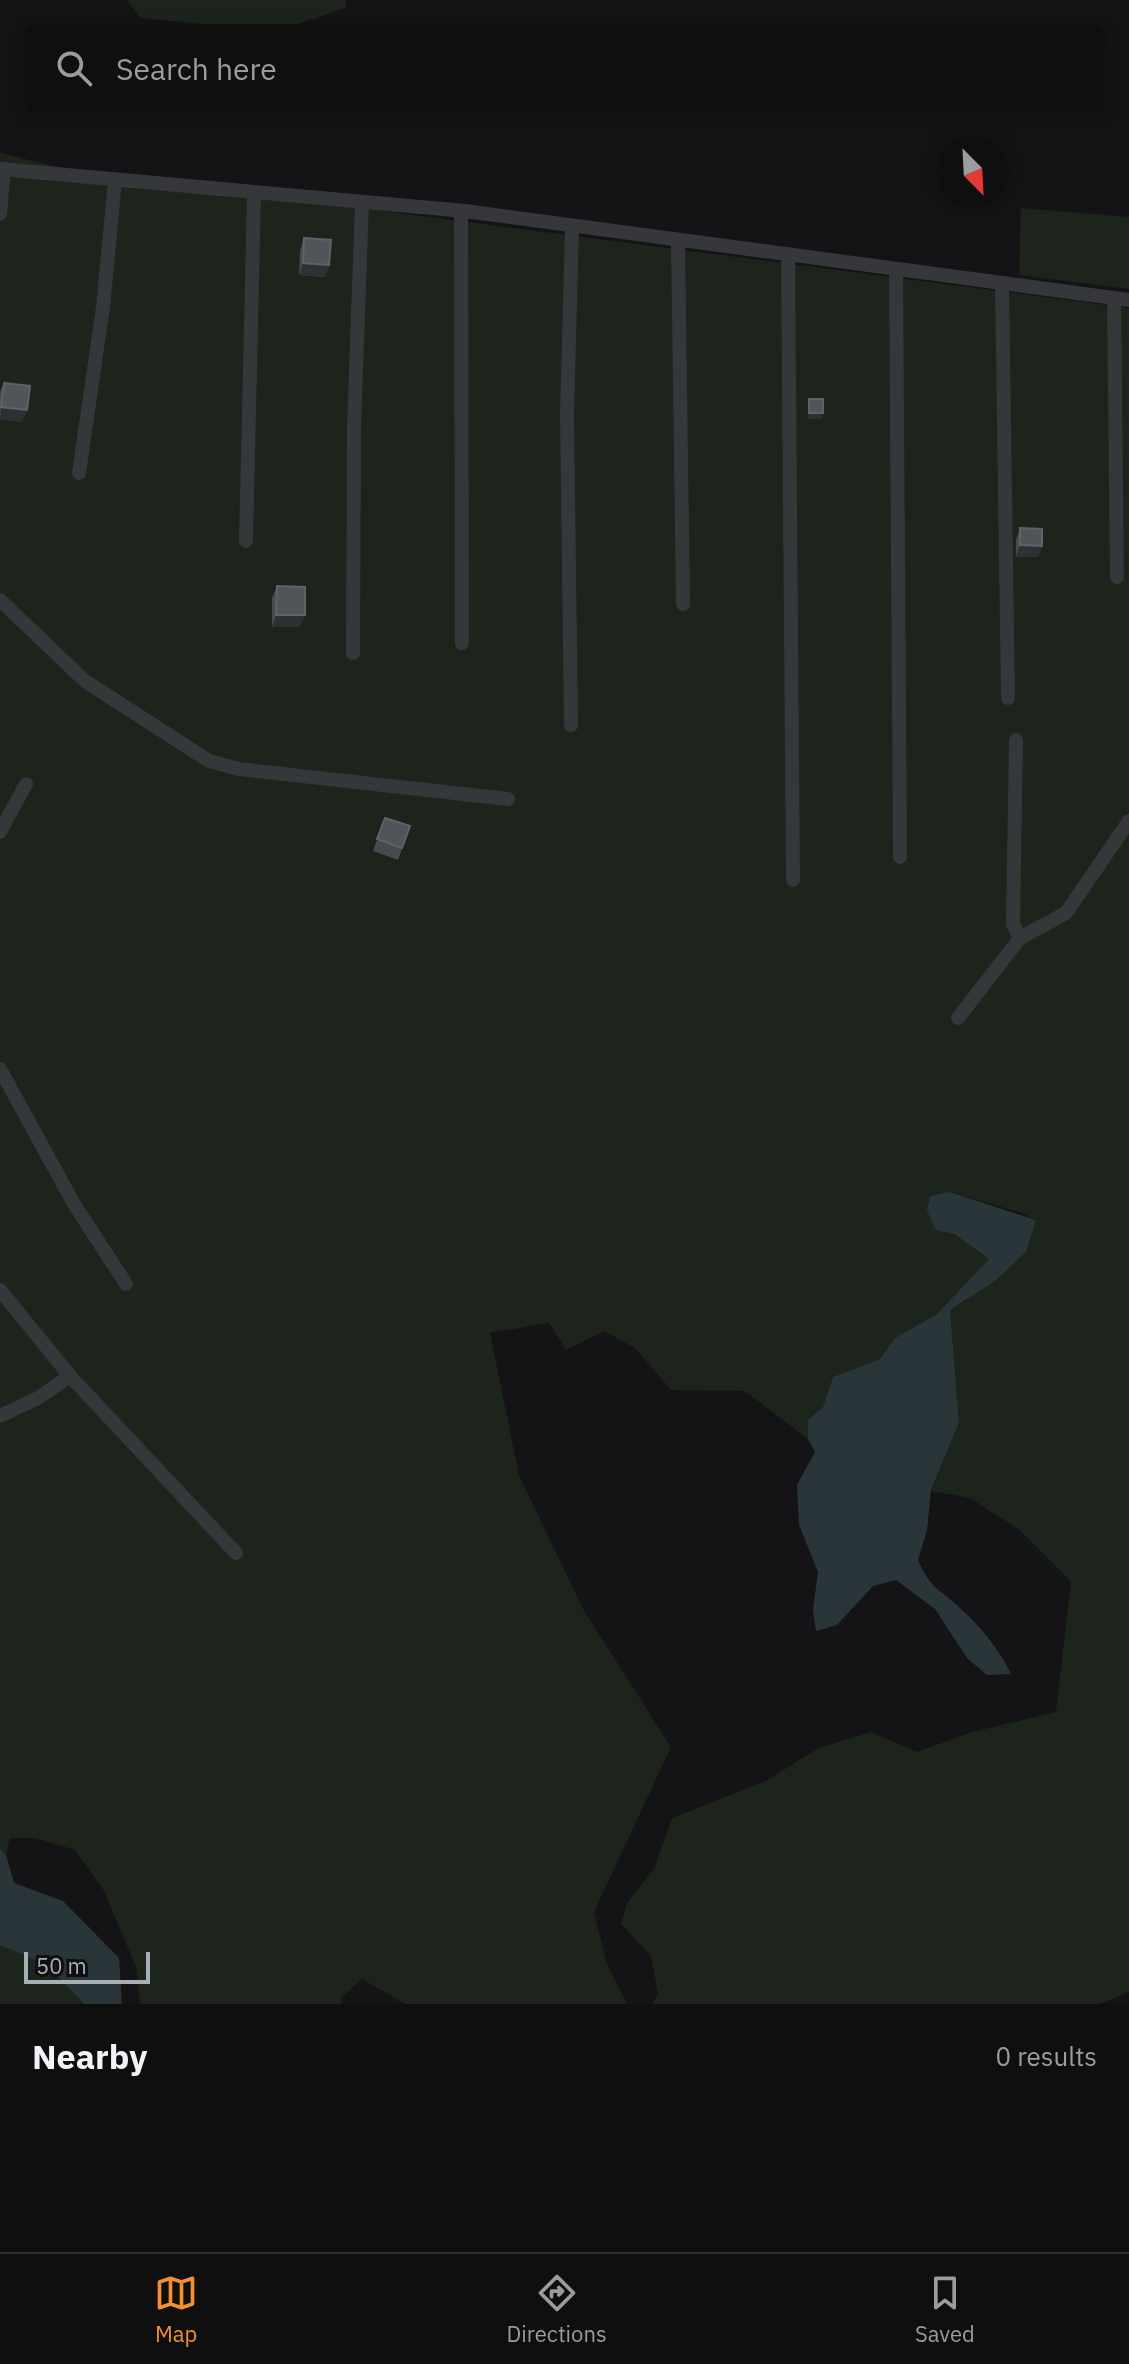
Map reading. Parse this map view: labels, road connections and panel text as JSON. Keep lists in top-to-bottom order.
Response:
{
  "scale_bar": "50 m",
  "north": "bottom right",
  "page": {
    "search": "Search here",
    "scale": "50 m",
    "heading": ["Nearby", "0 results"],
    "nav": ["Map", "Directions", "Saved"]
  }
}
